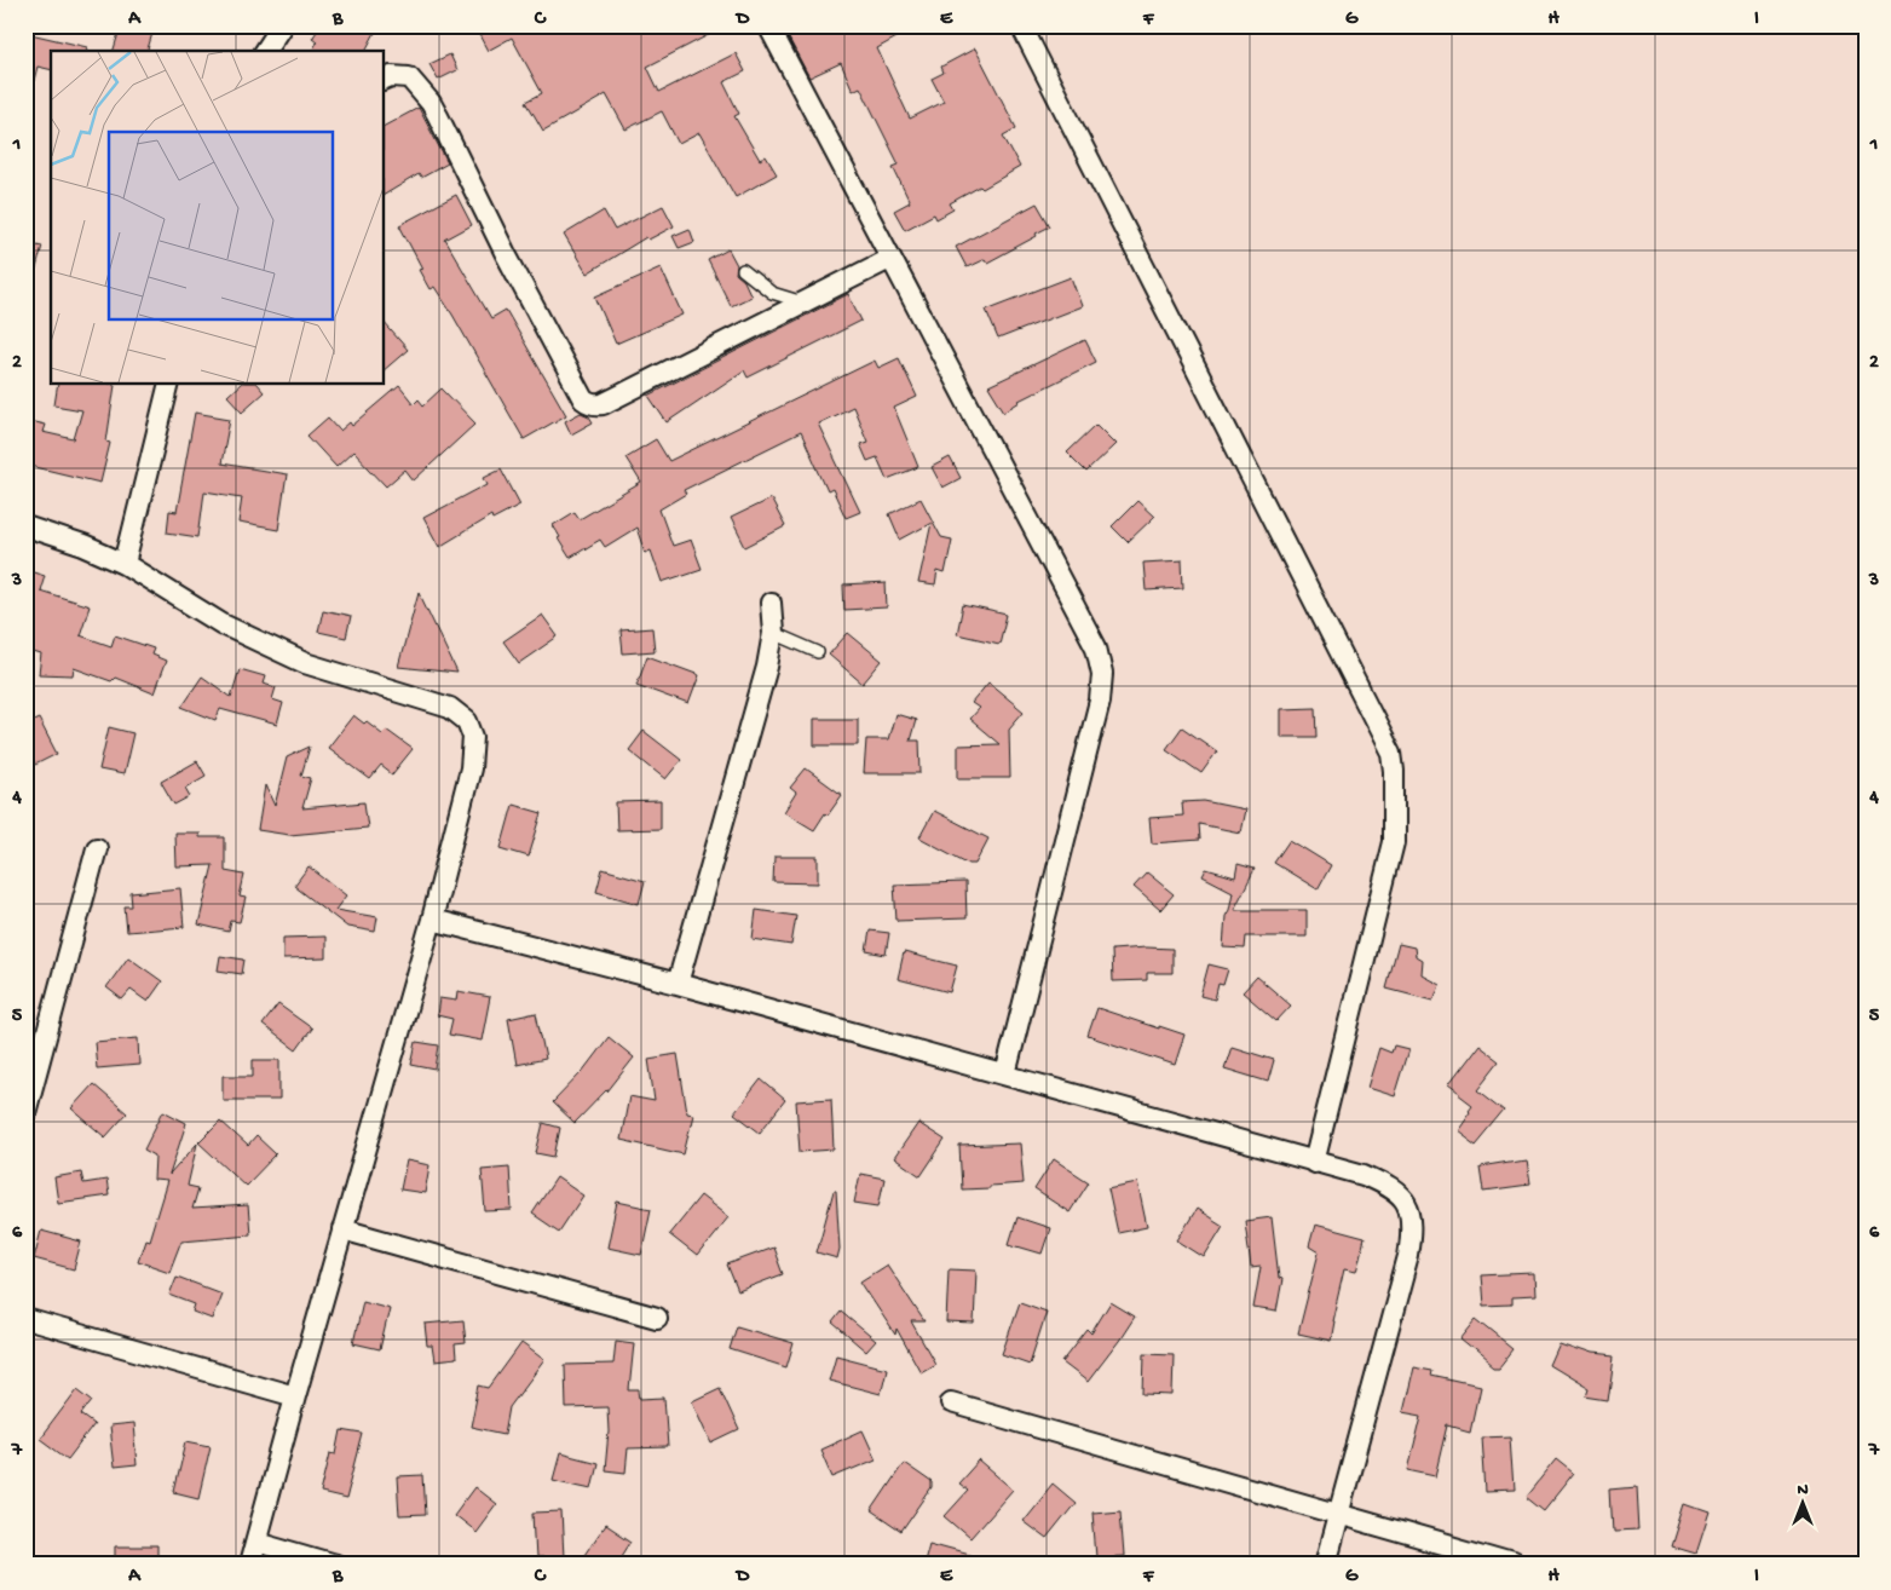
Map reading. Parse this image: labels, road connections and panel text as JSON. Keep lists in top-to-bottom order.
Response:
{
  "north": "top",
  "grid": {
    "columns": [
      "A",
      "B",
      "C",
      "D",
      "E",
      "F",
      "G",
      "H",
      "I"
    ],
    "rows": [
      "1",
      "2",
      "3",
      "4",
      "5",
      "6",
      "7"
    ]
  }
}
